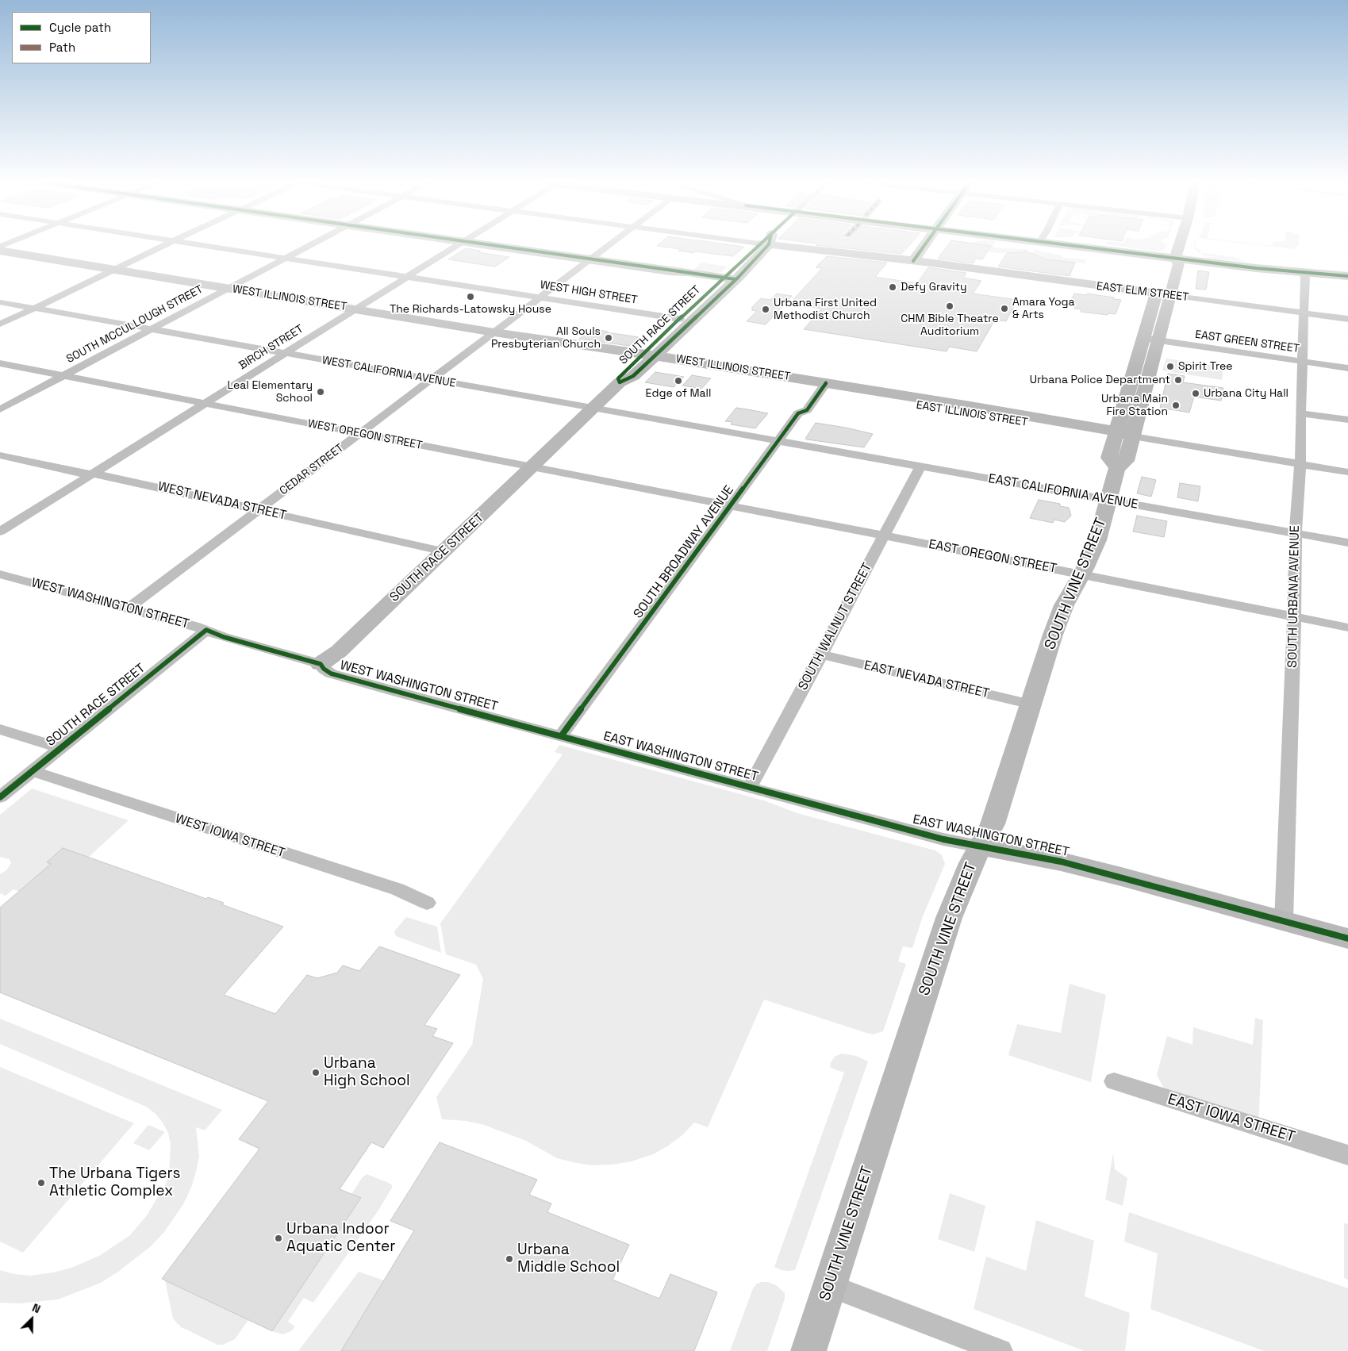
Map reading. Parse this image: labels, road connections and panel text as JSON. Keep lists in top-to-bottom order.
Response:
{
  "streets": {
    "street": [
      "EAST ELM STREET",
      "WEST HIGH STREET",
      "WEST ILLINOIS STREET",
      "SOUTH MCCULLOUGH STREET",
      "SOUTH RACE STREET",
      "EAST GREEN STREET",
      "BIRCH STREET",
      "WEST CALIFORNIA AVENUE",
      "EAST ILLINOIS STREET",
      "WEST OREGON STREET",
      "CEDAR STREET",
      "EAST CALIFORNIA AVENUE",
      "WEST NEVADA STREET",
      "SOUTH BROADWAY AVENUE",
      "EAST OREGON STREET",
      "SOUTH VINE STREET",
      "SOUTH URBANA AVENUE",
      "WEST WASHINGTON STREET",
      "SOUTH WALNUT STREET",
      "EAST NEVADA STREET",
      "EAST WASHINGTON STREET",
      "WEST IOWA STREET",
      "EAST IOWA STREET"
    ]
  },
  "crossings": [
    ["EAST ELM STREET", "SOUTH VINE STREET"],
    ["EAST ELM STREET", "SOUTH URBANA AVENUE"],
    ["WEST HIGH STREET", "SOUTH MCCULLOUGH STREET"],
    ["WEST HIGH STREET", "SOUTH RACE STREET"],
    ["WEST HIGH STREET", "BIRCH STREET"],
    ["WEST HIGH STREET", "CEDAR STREET"],
    ["WEST ILLINOIS STREET", "SOUTH MCCULLOUGH STREET"],
    ["WEST ILLINOIS STREET", "SOUTH RACE STREET"],
    ["WEST ILLINOIS STREET", "BIRCH STREET"],
    ["WEST ILLINOIS STREET", "EAST ILLINOIS STREET"],
    ["WEST ILLINOIS STREET", "CEDAR STREET"],
    ["WEST ILLINOIS STREET", "SOUTH BROADWAY AVENUE"],
    ["SOUTH MCCULLOUGH STREET", "WEST CALIFORNIA AVENUE"],
    ["SOUTH MCCULLOUGH STREET", "WEST OREGON STREET"],
    ["SOUTH RACE STREET", "WEST CALIFORNIA AVENUE"],
    ["SOUTH RACE STREET", "WEST OREGON STREET"],
    ["SOUTH RACE STREET", "WEST NEVADA STREET"],
    ["SOUTH RACE STREET", "WEST WASHINGTON STREET"],
    ["SOUTH RACE STREET", "WEST IOWA STREET"],
    ["EAST GREEN STREET", "SOUTH VINE STREET"],
    ["EAST GREEN STREET", "SOUTH URBANA AVENUE"],
    ["BIRCH STREET", "WEST CALIFORNIA AVENUE"],
    ["BIRCH STREET", "WEST OREGON STREET"],
    ["BIRCH STREET", "WEST NEVADA STREET"],
    ["WEST CALIFORNIA AVENUE", "CEDAR STREET"],
    ["WEST CALIFORNIA AVENUE", "EAST CALIFORNIA AVENUE"],
    ["WEST CALIFORNIA AVENUE", "SOUTH BROADWAY AVENUE"],
    ["EAST ILLINOIS STREET", "SOUTH BROADWAY AVENUE"],
    ["EAST ILLINOIS STREET", "SOUTH VINE STREET"],
    ["EAST ILLINOIS STREET", "SOUTH URBANA AVENUE"],
    ["WEST OREGON STREET", "CEDAR STREET"],
    ["WEST OREGON STREET", "SOUTH BROADWAY AVENUE"],
    ["WEST OREGON STREET", "EAST OREGON STREET"],
    ["CEDAR STREET", "WEST NEVADA STREET"],
    ["CEDAR STREET", "WEST WASHINGTON STREET"],
    ["EAST CALIFORNIA AVENUE", "SOUTH BROADWAY AVENUE"],
    ["EAST CALIFORNIA AVENUE", "SOUTH VINE STREET"],
    ["EAST CALIFORNIA AVENUE", "SOUTH URBANA AVENUE"],
    ["EAST CALIFORNIA AVENUE", "SOUTH WALNUT STREET"],
    ["SOUTH BROADWAY AVENUE", "EAST OREGON STREET"],
    ["SOUTH BROADWAY AVENUE", "WEST WASHINGTON STREET"],
    ["SOUTH BROADWAY AVENUE", "EAST WASHINGTON STREET"],
    ["EAST OREGON STREET", "SOUTH VINE STREET"],
    ["EAST OREGON STREET", "SOUTH URBANA AVENUE"],
    ["EAST OREGON STREET", "SOUTH WALNUT STREET"],
    ["SOUTH VINE STREET", "EAST NEVADA STREET"],
    ["SOUTH VINE STREET", "EAST WASHINGTON STREET"],
    ["SOUTH URBANA AVENUE", "EAST WASHINGTON STREET"],
    ["WEST WASHINGTON STREET", "EAST WASHINGTON STREET"],
    ["SOUTH WALNUT STREET", "EAST NEVADA STREET"],
    ["SOUTH WALNUT STREET", "EAST WASHINGTON STREET"]
  ],
  "places": [
    "Defy Gravity",
    "The Richards-Latowsky House",
    "CHM Bible Theatre Auditorium",
    "Amara Yoga & Arts",
    "Urbana First United Methodist Church",
    "All Souls Presbyterian Church",
    "Spirit Tree",
    "Urbana Police Department",
    "Edge of Mall",
    "Leal Elementary School",
    "Urbana City Hall",
    "Urbana Main Fire Station",
    "Urbana High School",
    "The Urbana Tigers Athletic Complex",
    "Urbana Indoor Aquatic Center",
    "Urbana Middle School"
  ],
  "legend": ["Cycle path", "Path"],
  "north": "top right"
}
